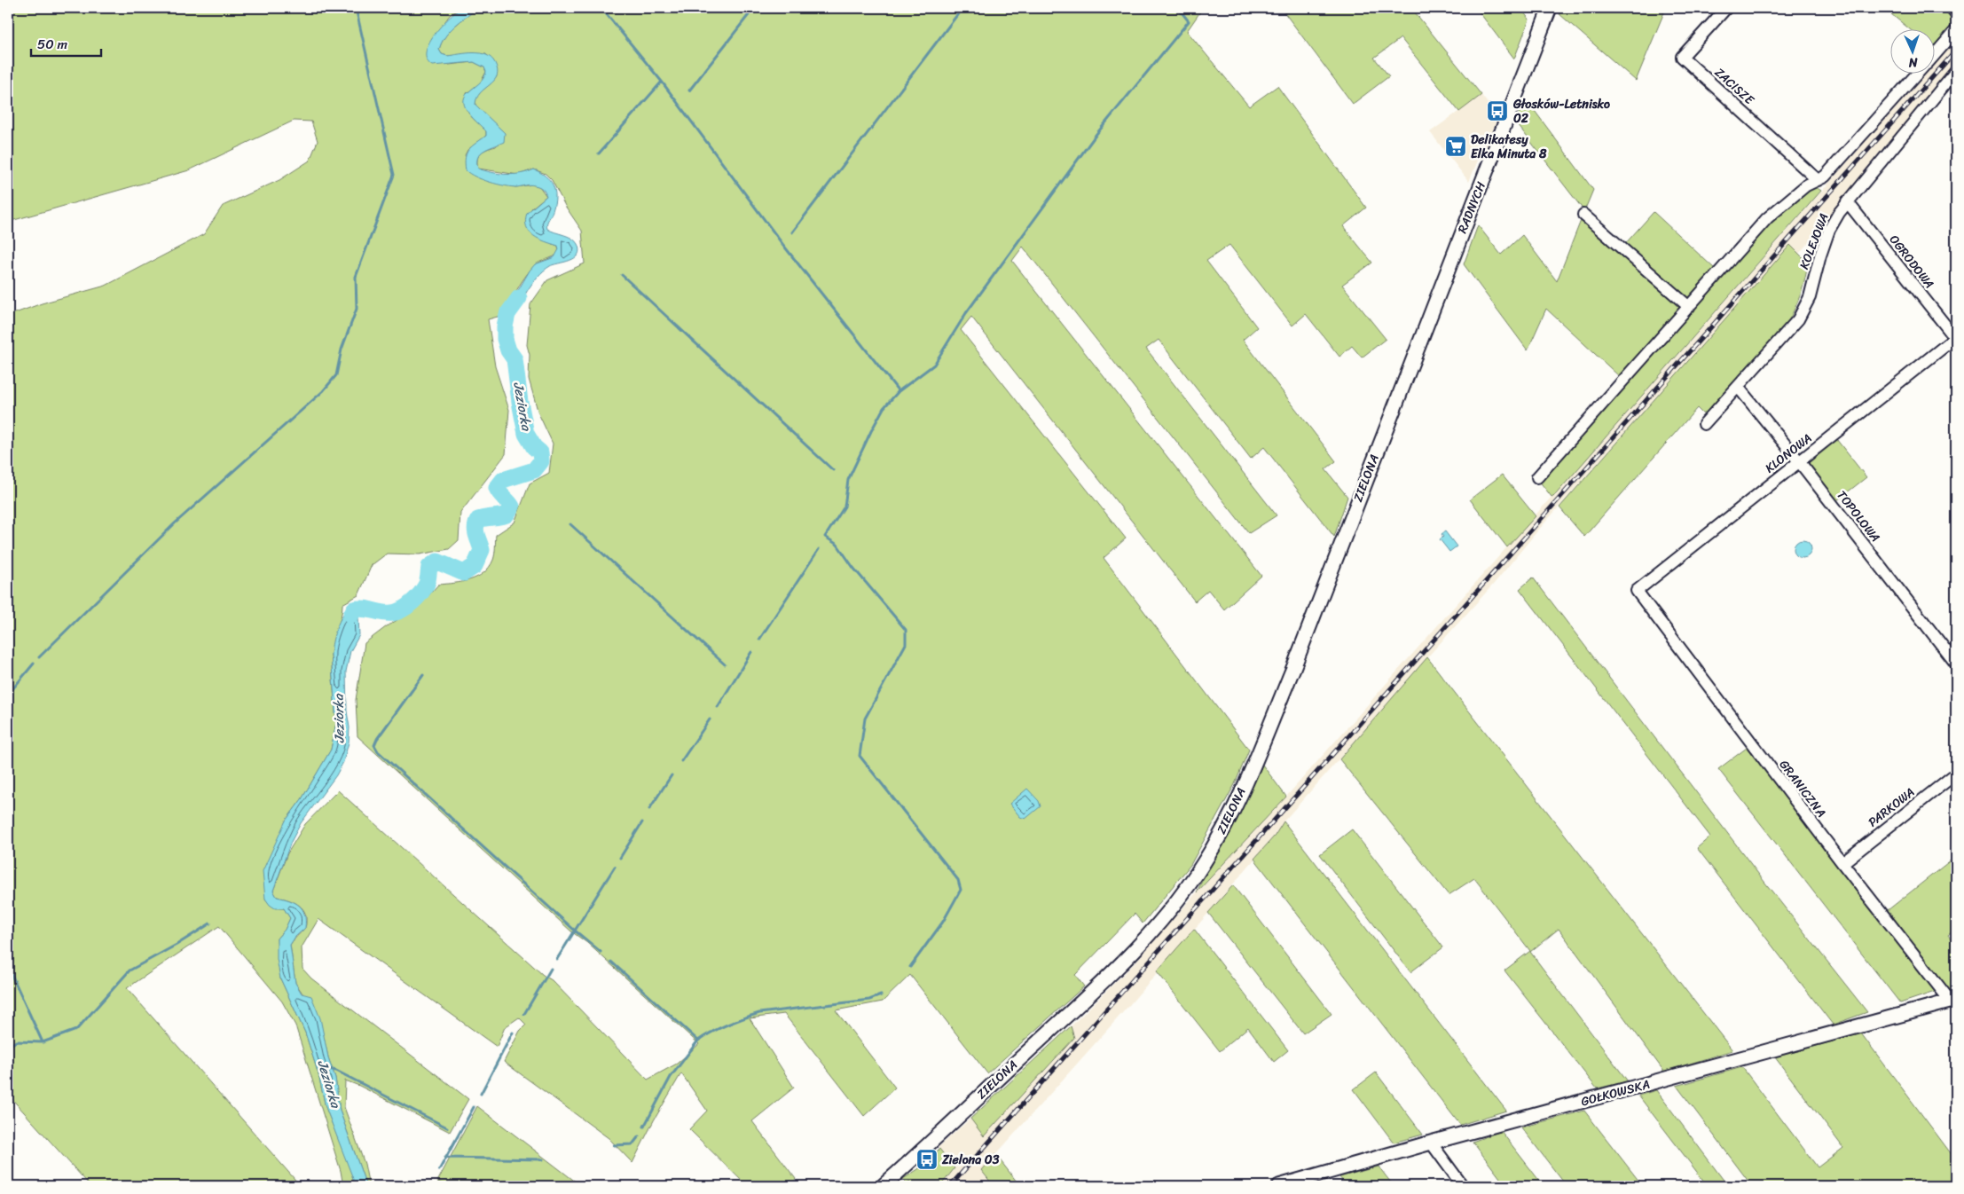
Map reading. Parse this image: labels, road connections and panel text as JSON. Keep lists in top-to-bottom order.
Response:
{
  "streets": {
    "street": [
      "ZACISZE",
      "RADNYCH",
      "KOLEJOWA",
      "OGRODOWA",
      "KLONOWA",
      "ZIELONA",
      "TOPOLOWA",
      "GRANICZNA",
      "PARKOWA",
      "GOŁKOWSKA"
    ]
  },
  "crossings": [
    ["RADNYCH", "ZIELONA"],
    ["KOLEJOWA", "OGRODOWA"],
    ["KOLEJOWA", "TOPOLOWA"],
    ["OGRODOWA", "KLONOWA"],
    ["KLONOWA", "TOPOLOWA"],
    ["KLONOWA", "GRANICZNA"],
    ["GRANICZNA", "PARKOWA"],
    ["GRANICZNA", "GOŁKOWSKA"]
  ],
  "water": ["Jeziorka"],
  "places": {
    "bus stop": ["Głosków-Letnisko 02", "Zielona 03"],
    "supermarket": ["Delikatesy Elka Minuta 8"]
  },
  "scale_bar": "50 m",
  "north": "bottom"
}
